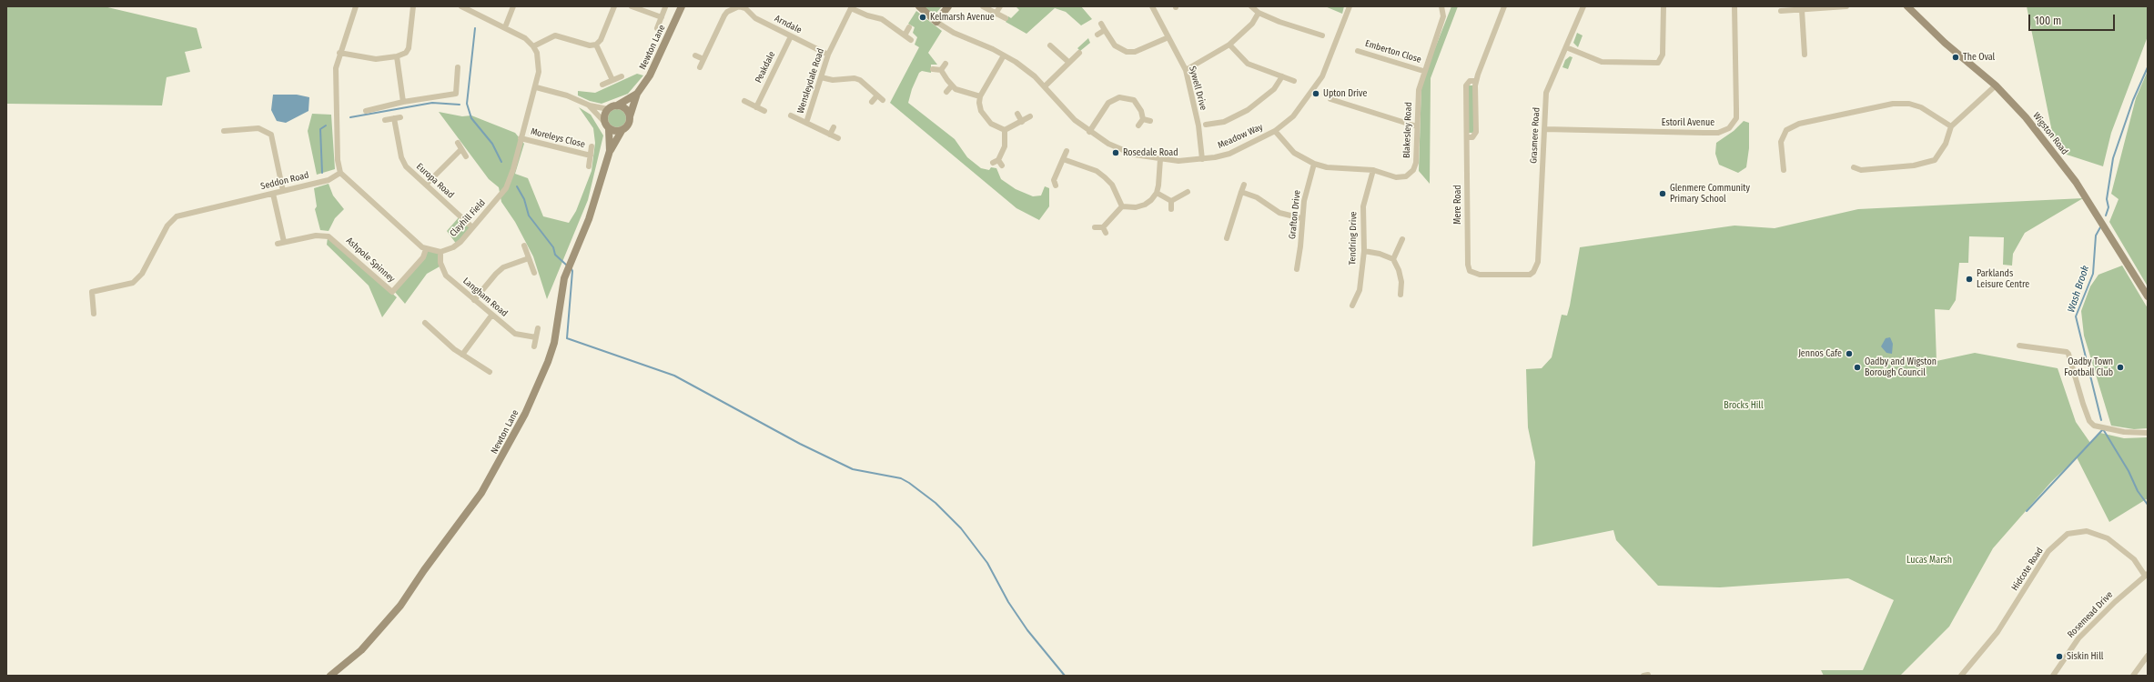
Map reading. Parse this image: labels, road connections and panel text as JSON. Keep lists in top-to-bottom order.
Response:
{
  "streets": {
    "street": [
      "Arndale",
      "Newton Lane",
      "Emberton Close",
      "Peakdale",
      "Wensleydale Road",
      "Sywell Drive",
      "Estoril Avenue",
      "Blakesley Road",
      "Wigston Road",
      "Grasmere Road",
      "Meadow Way",
      "Moreleys Close",
      "Seddon Road",
      "Europa Road",
      "Mere Road",
      "Grafton Drive",
      "Clayhill Field",
      "Tendring Drive",
      "Ashpole Spinney",
      "Langham Road",
      "Hidcote Road",
      "Rosemead Drive"
    ]
  },
  "crossings": [
    ["Arndale", "Peakdale"],
    ["Arndale", "Wensleydale Road"],
    ["Emberton Close", "Blakesley Road"],
    ["Sywell Drive", "Meadow Way"],
    ["Estoril Avenue", "Grasmere Road"],
    ["Blakesley Road", "Meadow Way"],
    ["Blakesley Road", "Grafton Drive"],
    ["Blakesley Road", "Tendring Drive"],
    ["Grasmere Road", "Mere Road"],
    ["Moreleys Close", "Clayhill Field"],
    ["Europa Road", "Clayhill Field"],
    ["Clayhill Field", "Langham Road"],
    ["Hidcote Road", "Rosemead Drive"]
  ],
  "water": ["Wash Brook"],
  "parks": ["Brocks Hill", "Lucas Marsh"],
  "places": [
    "Kelmarsh Avenue",
    "The Oval",
    "Upton Drive",
    "Rosedale Road",
    "Glenmere Community Primary School",
    "Parklands Leisure Centre",
    "Jennos Cafe",
    "Oadby and Wigston Borough Council",
    "Oadby Town Football Club",
    "Siskin Hill"
  ],
  "scale_bar": "100 m"
}
